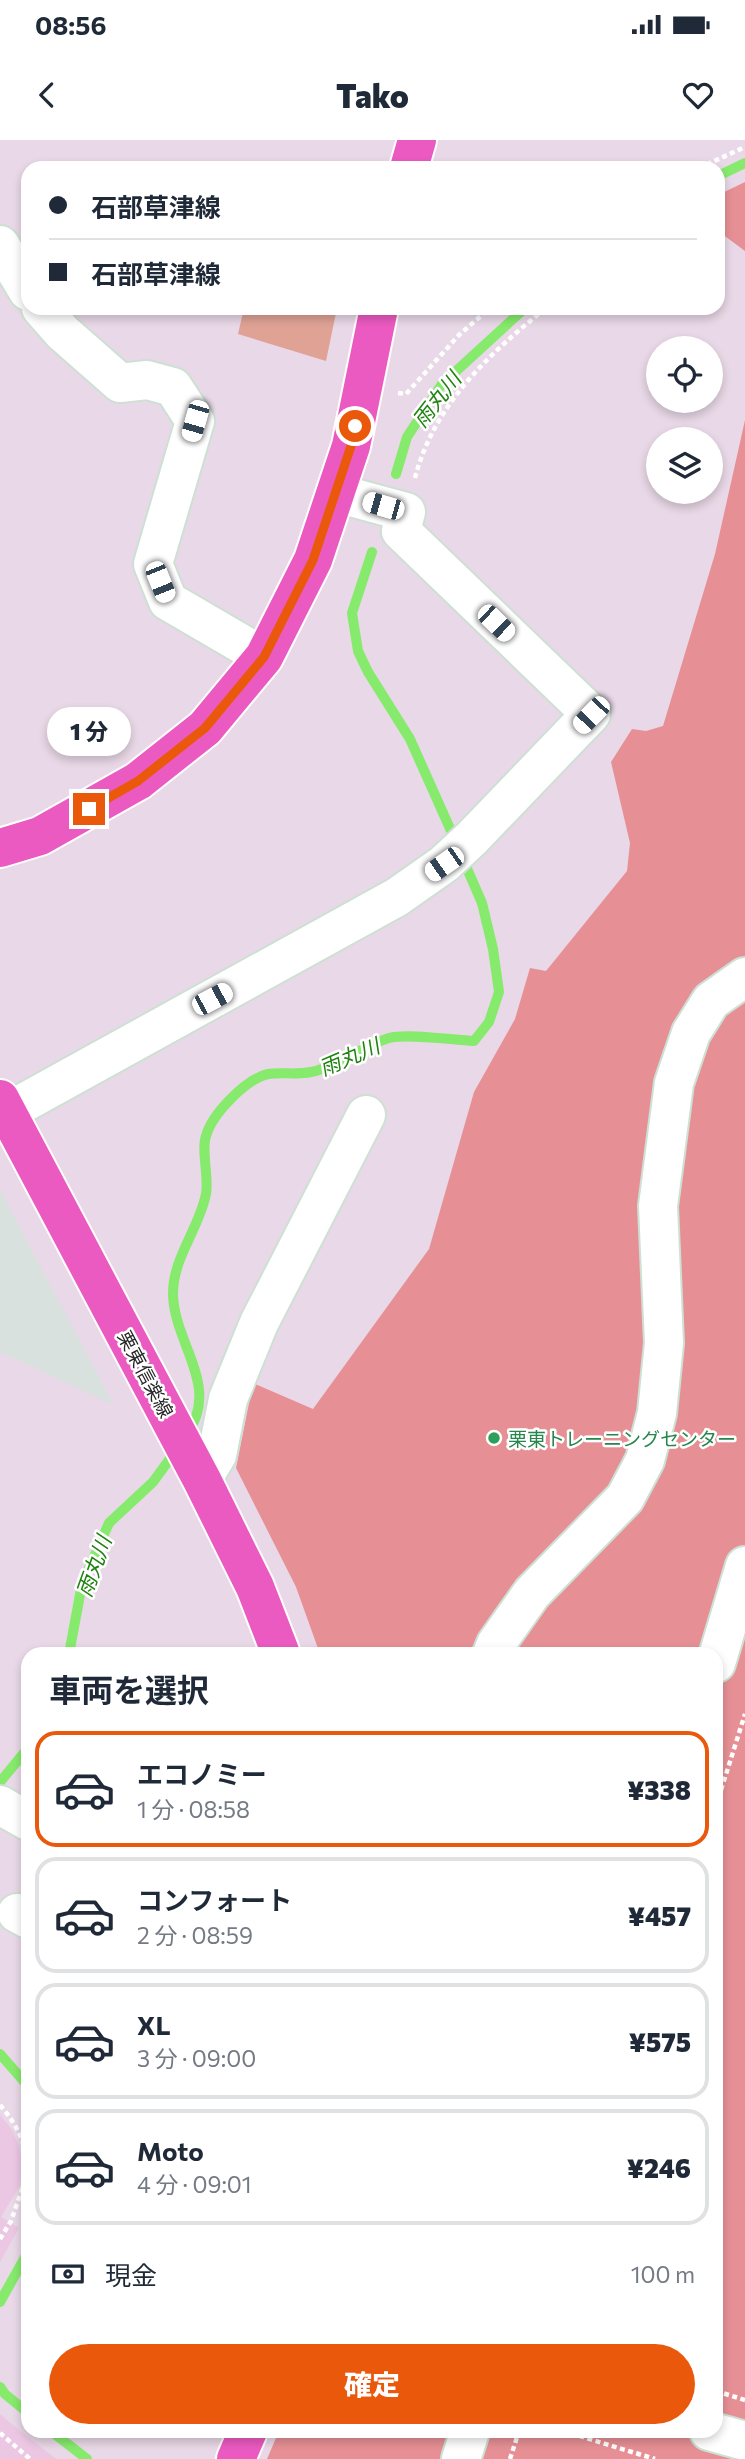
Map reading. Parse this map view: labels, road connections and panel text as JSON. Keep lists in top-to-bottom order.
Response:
{
  "streets": {
    "main road": ["栗東信楽線"]
  },
  "water": ["雨丸川"],
  "places": ["栗東トレーニングセンター"],
  "page": {
    "status": "08:56",
    "header": "Tako",
    "banner": ["石部草津線", "石部草津線"],
    "bubble": "1 分",
    "heading": "車両を選択",
    "list": [
      {
        "name": "エコノミー",
        "note": "1 分 · 08:58",
        "value": "¥338"
      },
      {
        "name": "コンフォート",
        "note": "2 分 · 08:59",
        "value": "¥457"
      },
      {
        "name": "XL",
        "note": "3 分 · 09:00",
        "value": "¥575"
      },
      {
        "name": "Moto",
        "note": "4 分 · 09:01",
        "value": "¥246"
      }
    ],
    "pay": ["現金", "100 m"],
    "buttons": "確定"
  }
}
